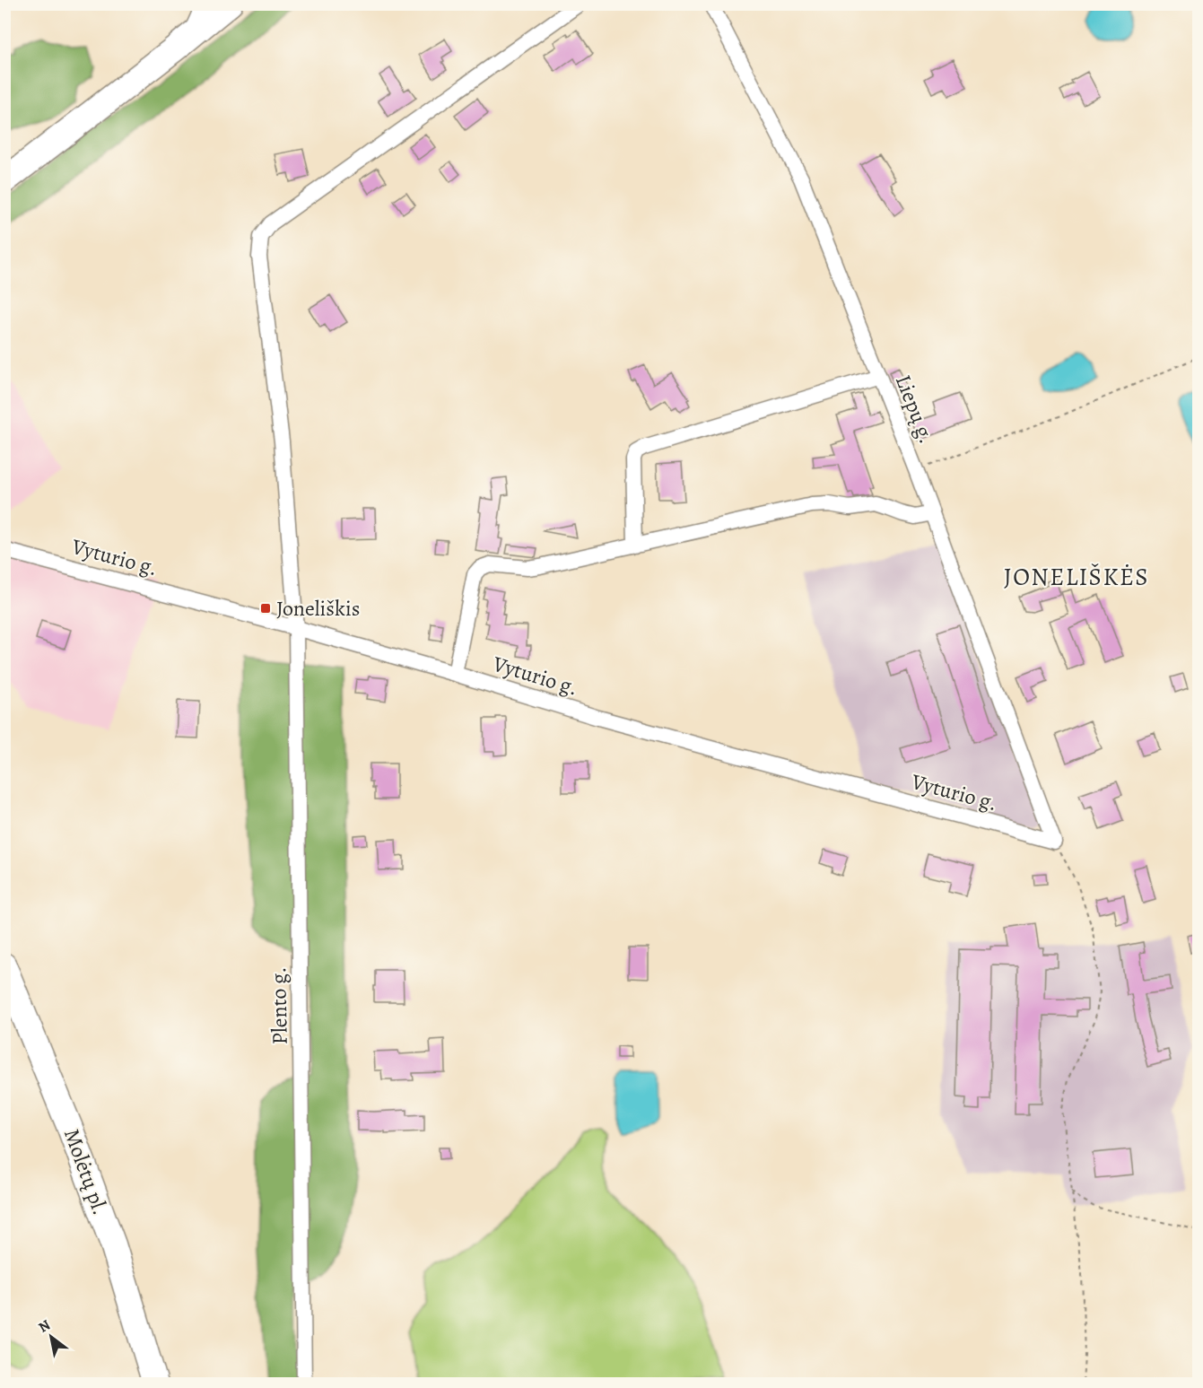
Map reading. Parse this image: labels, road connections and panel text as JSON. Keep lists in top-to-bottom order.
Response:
{
  "streets": {
    "highway": ["Molėtų pl."],
    "street": ["Liepų g.", "Vyturio g.", "Plento g."]
  },
  "crossings": [
    ["Liepų g.", "Vyturio g."],
    ["Vyturio g.", "Plento g."]
  ],
  "districts": ["JONELIŠKĖS"],
  "places": {
    "transit": ["Joneliškis"]
  },
  "north": "top left"
}
